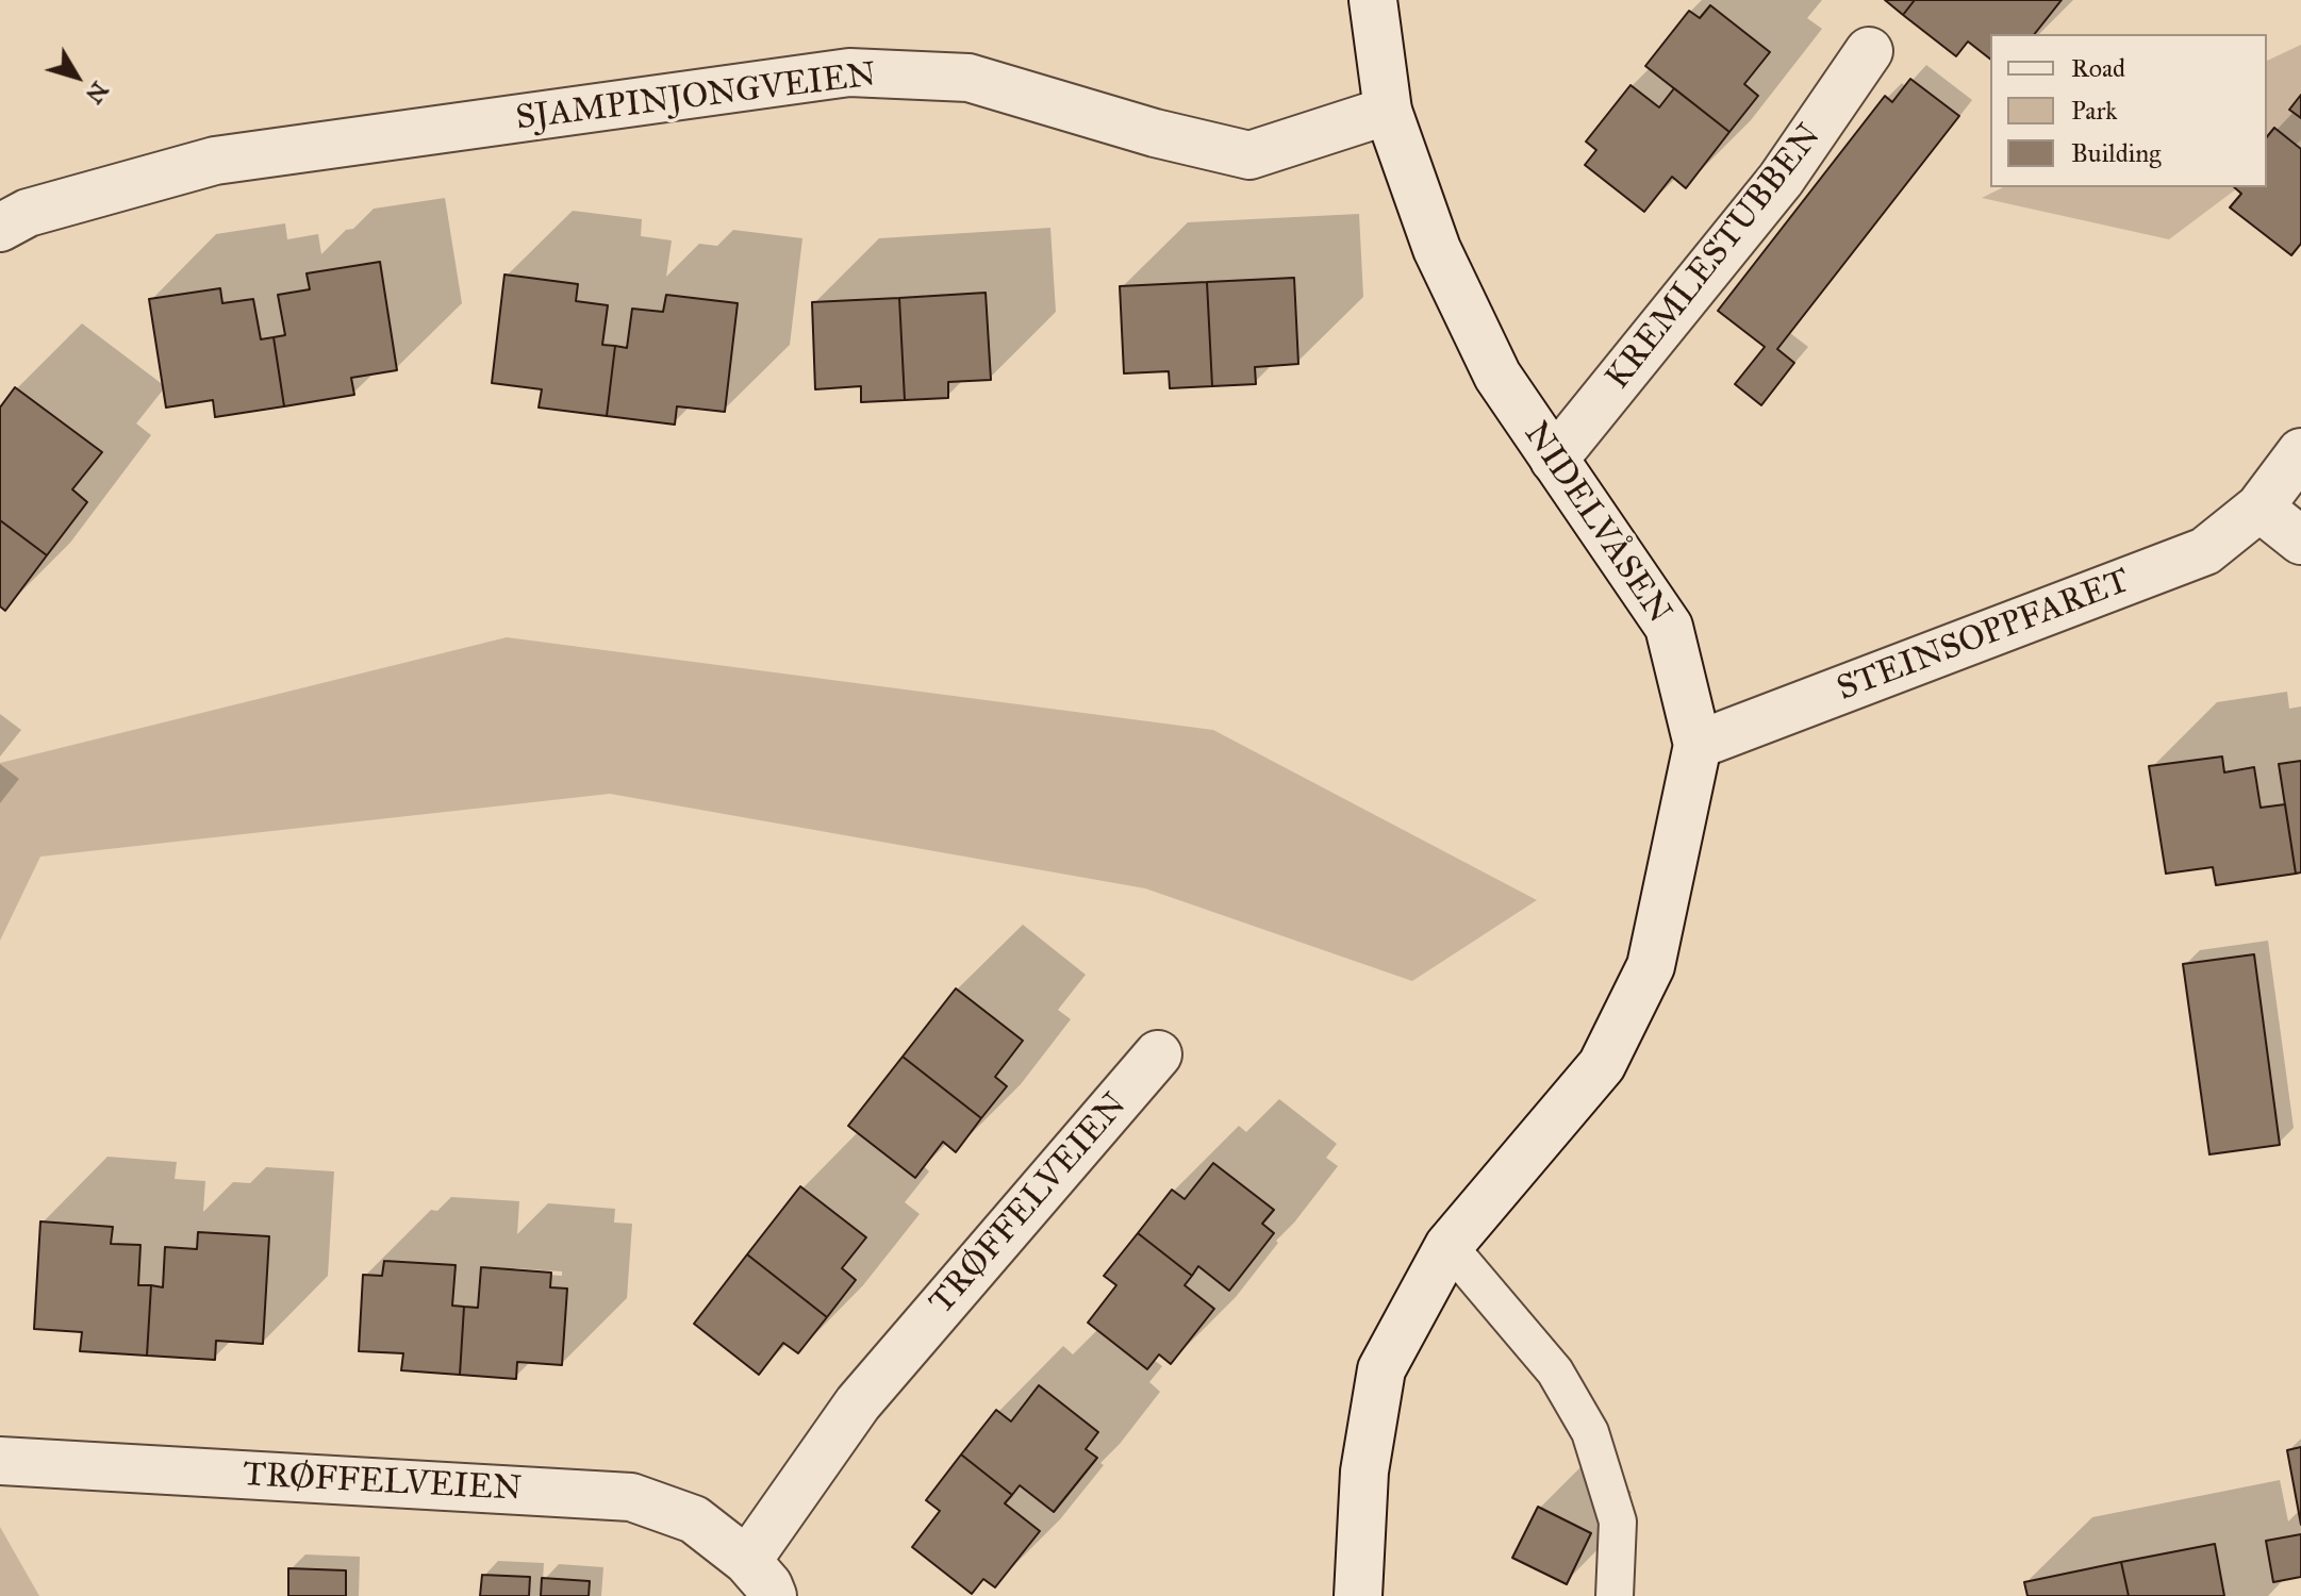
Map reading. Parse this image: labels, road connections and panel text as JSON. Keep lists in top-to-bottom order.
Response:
{
  "streets": {
    "street": [
      "SJAMPINJONGVEIEN",
      "KREMLESTUBBEN",
      "NIDELVÅSEN",
      "STEINSOPPFARET",
      "TRØFFELVEIEN"
    ]
  },
  "crossings": [
    ["SJAMPINJONGVEIEN", "NIDELVÅSEN"],
    ["KREMLESTUBBEN", "NIDELVÅSEN"],
    ["NIDELVÅSEN", "STEINSOPPFARET"]
  ],
  "legend": ["Road", "Park", "Building"],
  "north": "bottom right"
}
